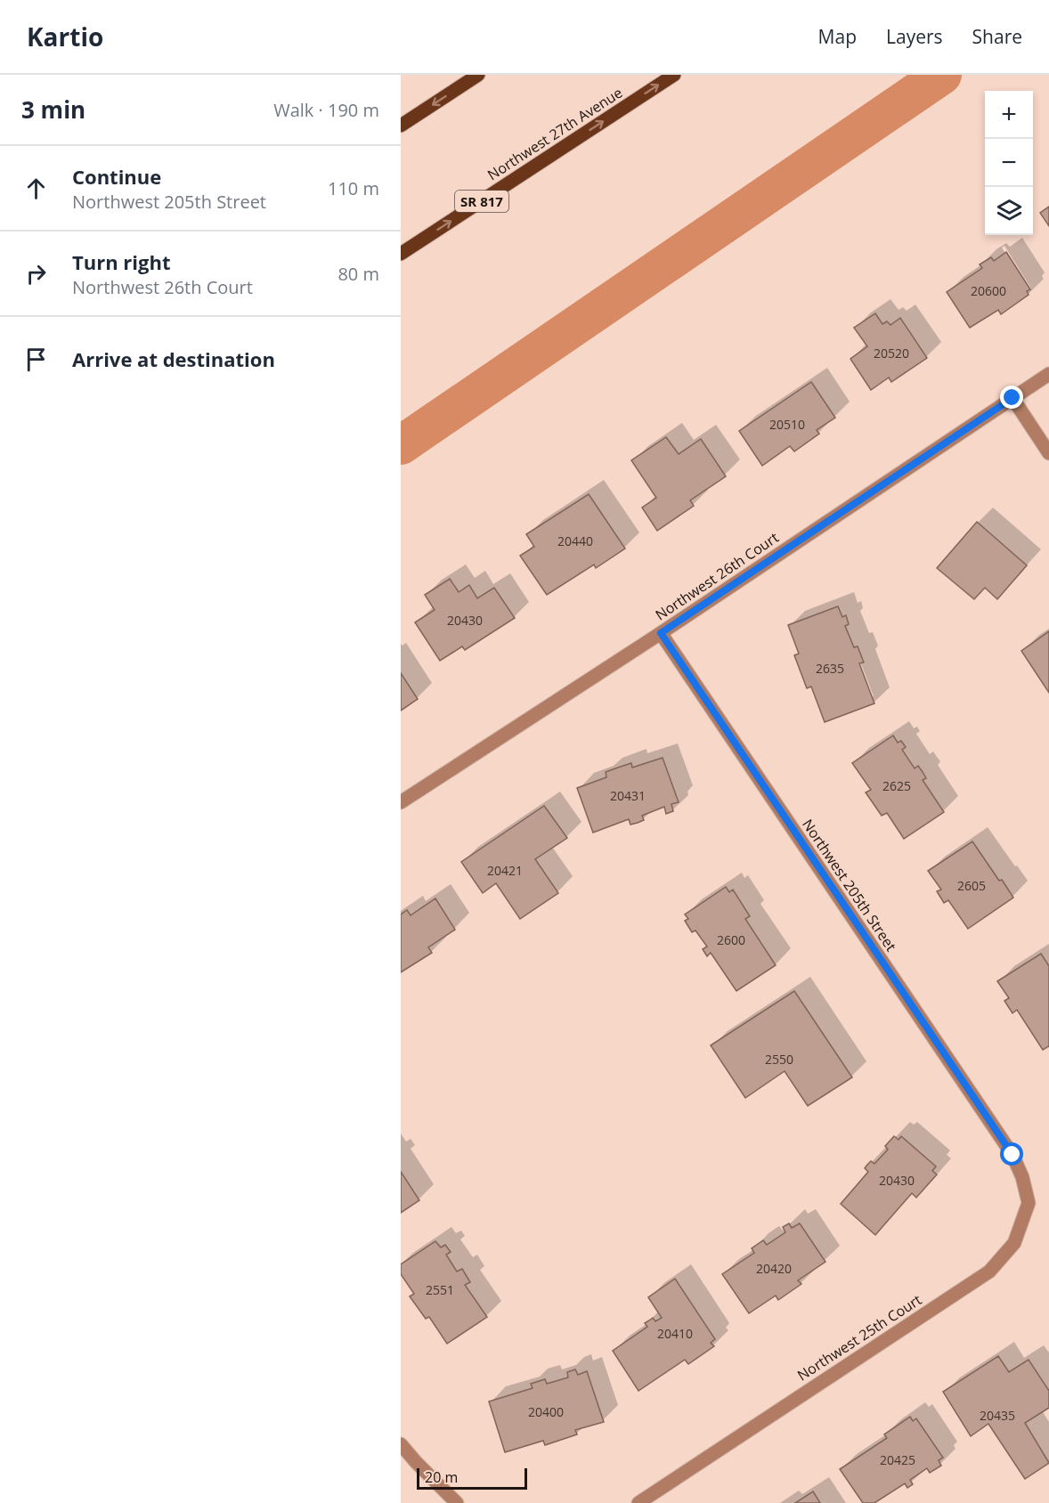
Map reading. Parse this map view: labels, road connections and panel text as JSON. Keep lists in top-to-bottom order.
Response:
{
  "streets": {
    "main road": ["Northwest 27th Avenue", "SR 817"],
    "street": ["Northwest 26th Court", "Northwest 205th Street", "Northwest 25th Court"]
  },
  "crossings": [
    ["Northwest 26th Court", "Northwest 205th Street"],
    ["Northwest 205th Street", "Northwest 25th Court"]
  ],
  "one_way": ["Northwest 27th Avenue"],
  "house_numbers": [
    "20600",
    "20520",
    "20510",
    "20440",
    "20430",
    "2635",
    "2625",
    "20431",
    "20421",
    "2605",
    "2600",
    "2550",
    "20430",
    "20420",
    "2551",
    "20410",
    "20400",
    "20435",
    "20425"
  ],
  "scale_bar": "20 m",
  "page": {
    "header": "Kartio",
    "nav": ["Map", "Layers", "Share"],
    "heading": ["3 min", "Walk · 190 m"],
    "map_buttons": ["+", "−"],
    "list": [
      ["Continue", "Northwest 205th Street", "110 m"],
      ["Turn right", "Northwest 26th Court", "80 m"],
      "Arrive at destination"
    ],
    "scale": "20 m"
  }
}
